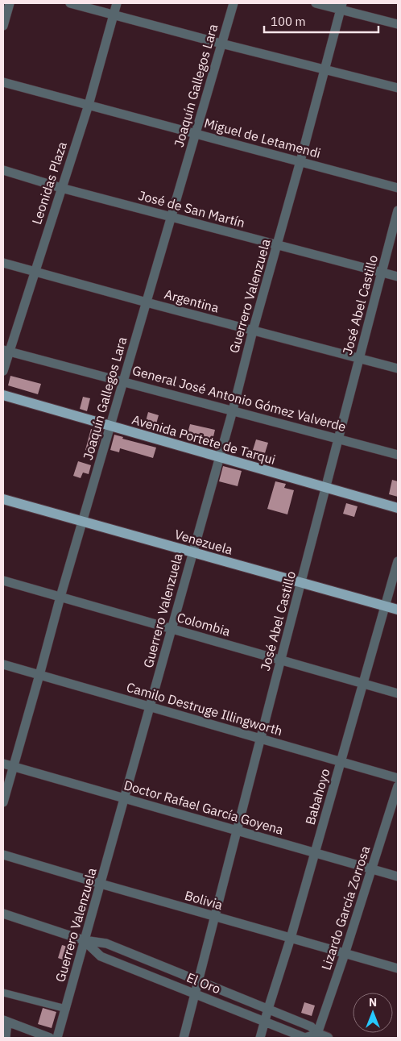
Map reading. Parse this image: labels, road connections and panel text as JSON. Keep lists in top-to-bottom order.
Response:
{
  "streets": {
    "main road": ["Avenida Portete de Tarqui", "Venezuela"],
    "street": [
      "Joaquín Gallegos Lara",
      "Miguel de Letamendi",
      "Leonidas Plaza",
      "José de San Martín",
      "Guerrero Valenzuela",
      "Argentina",
      "José Abel Castillo",
      "General José Antonio Gómez Valverde",
      "Colombia",
      "Camilo Destruge Illingworth",
      "Babahoyo",
      "Doctor Rafael García Goyena",
      "Bolivia",
      "Lizardo García Zorrosa",
      "El Oro"
    ]
  },
  "crossings": [
    ["Joaquín Gallegos Lara", "Miguel de Letamendi"],
    ["Joaquín Gallegos Lara", "José de San Martín"],
    ["Joaquín Gallegos Lara", "Argentina"],
    ["Joaquín Gallegos Lara", "General José Antonio Gómez Valverde"],
    ["Joaquín Gallegos Lara", "Avenida Portete de Tarqui"],
    ["Joaquín Gallegos Lara", "Venezuela"],
    ["Joaquín Gallegos Lara", "Colombia"],
    ["Joaquín Gallegos Lara", "Camilo Destruge Illingworth"],
    ["Joaquín Gallegos Lara", "Doctor Rafael García Goyena"],
    ["Miguel de Letamendi", "Leonidas Plaza"],
    ["Miguel de Letamendi", "Guerrero Valenzuela"],
    ["Leonidas Plaza", "José de San Martín"],
    ["Leonidas Plaza", "Argentina"],
    ["Leonidas Plaza", "General José Antonio Gómez Valverde"],
    ["José de San Martín", "Guerrero Valenzuela"],
    ["José de San Martín", "José Abel Castillo"],
    ["Guerrero Valenzuela", "Argentina"],
    ["Guerrero Valenzuela", "General José Antonio Gómez Valverde"],
    ["Guerrero Valenzuela", "Avenida Portete de Tarqui"],
    ["Guerrero Valenzuela", "Venezuela"],
    ["Guerrero Valenzuela", "Colombia"],
    ["Guerrero Valenzuela", "Camilo Destruge Illingworth"],
    ["Guerrero Valenzuela", "Doctor Rafael García Goyena"],
    ["Guerrero Valenzuela", "Bolivia"],
    ["Guerrero Valenzuela", "El Oro"],
    ["Argentina", "José Abel Castillo"],
    ["José Abel Castillo", "General José Antonio Gómez Valverde"],
    ["José Abel Castillo", "Avenida Portete de Tarqui"],
    ["José Abel Castillo", "Venezuela"],
    ["José Abel Castillo", "Colombia"],
    ["José Abel Castillo", "Camilo Destruge Illingworth"],
    ["José Abel Castillo", "Doctor Rafael García Goyena"],
    ["José Abel Castillo", "Bolivia"],
    ["José Abel Castillo", "El Oro"],
    ["Venezuela", "Babahoyo"],
    ["Colombia", "Babahoyo"],
    ["Camilo Destruge Illingworth", "Babahoyo"],
    ["Babahoyo", "Doctor Rafael García Goyena"],
    ["Babahoyo", "Bolivia"],
    ["Babahoyo", "El Oro"],
    ["Doctor Rafael García Goyena", "Lizardo García Zorrosa"],
    ["Bolivia", "Lizardo García Zorrosa"],
    ["Lizardo García Zorrosa", "El Oro"]
  ],
  "scale_bar": "100 m",
  "north": "top"
}
